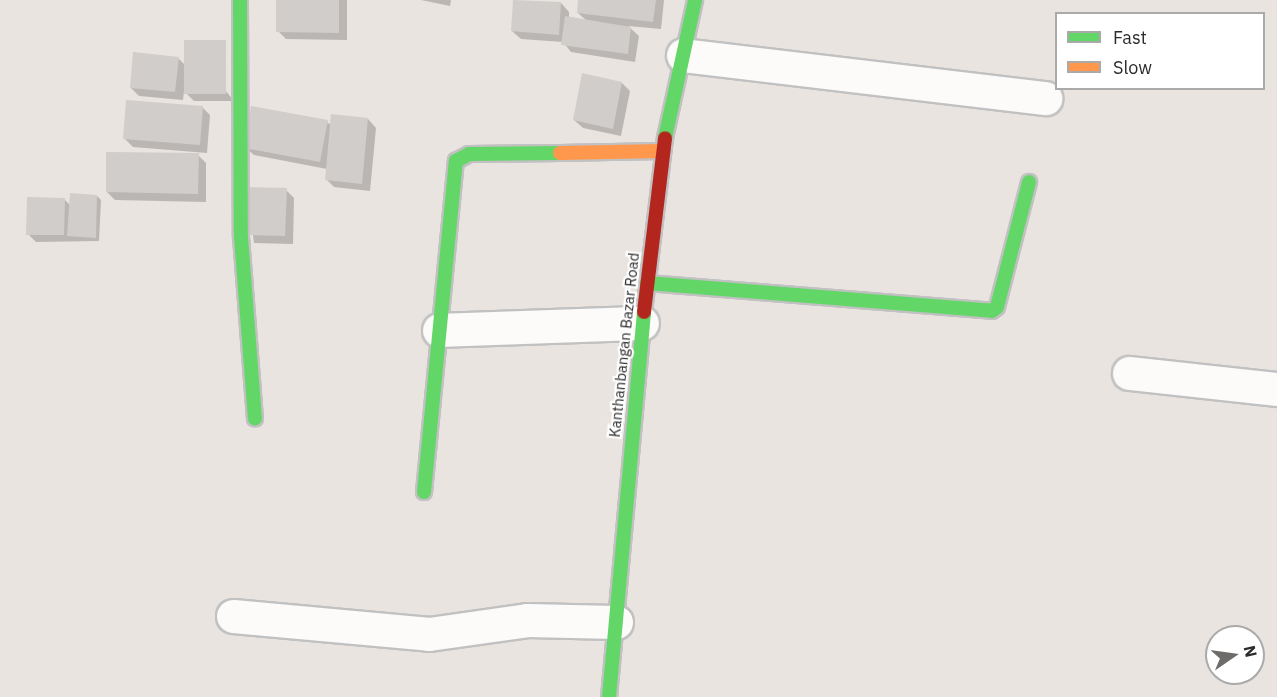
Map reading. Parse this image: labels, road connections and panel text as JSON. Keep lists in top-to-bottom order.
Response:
{
  "streets": {
    "street": ["Kanthanbangan Bazar Road"]
  },
  "legend": ["Fast", "Slow"],
  "north": "right"
}
